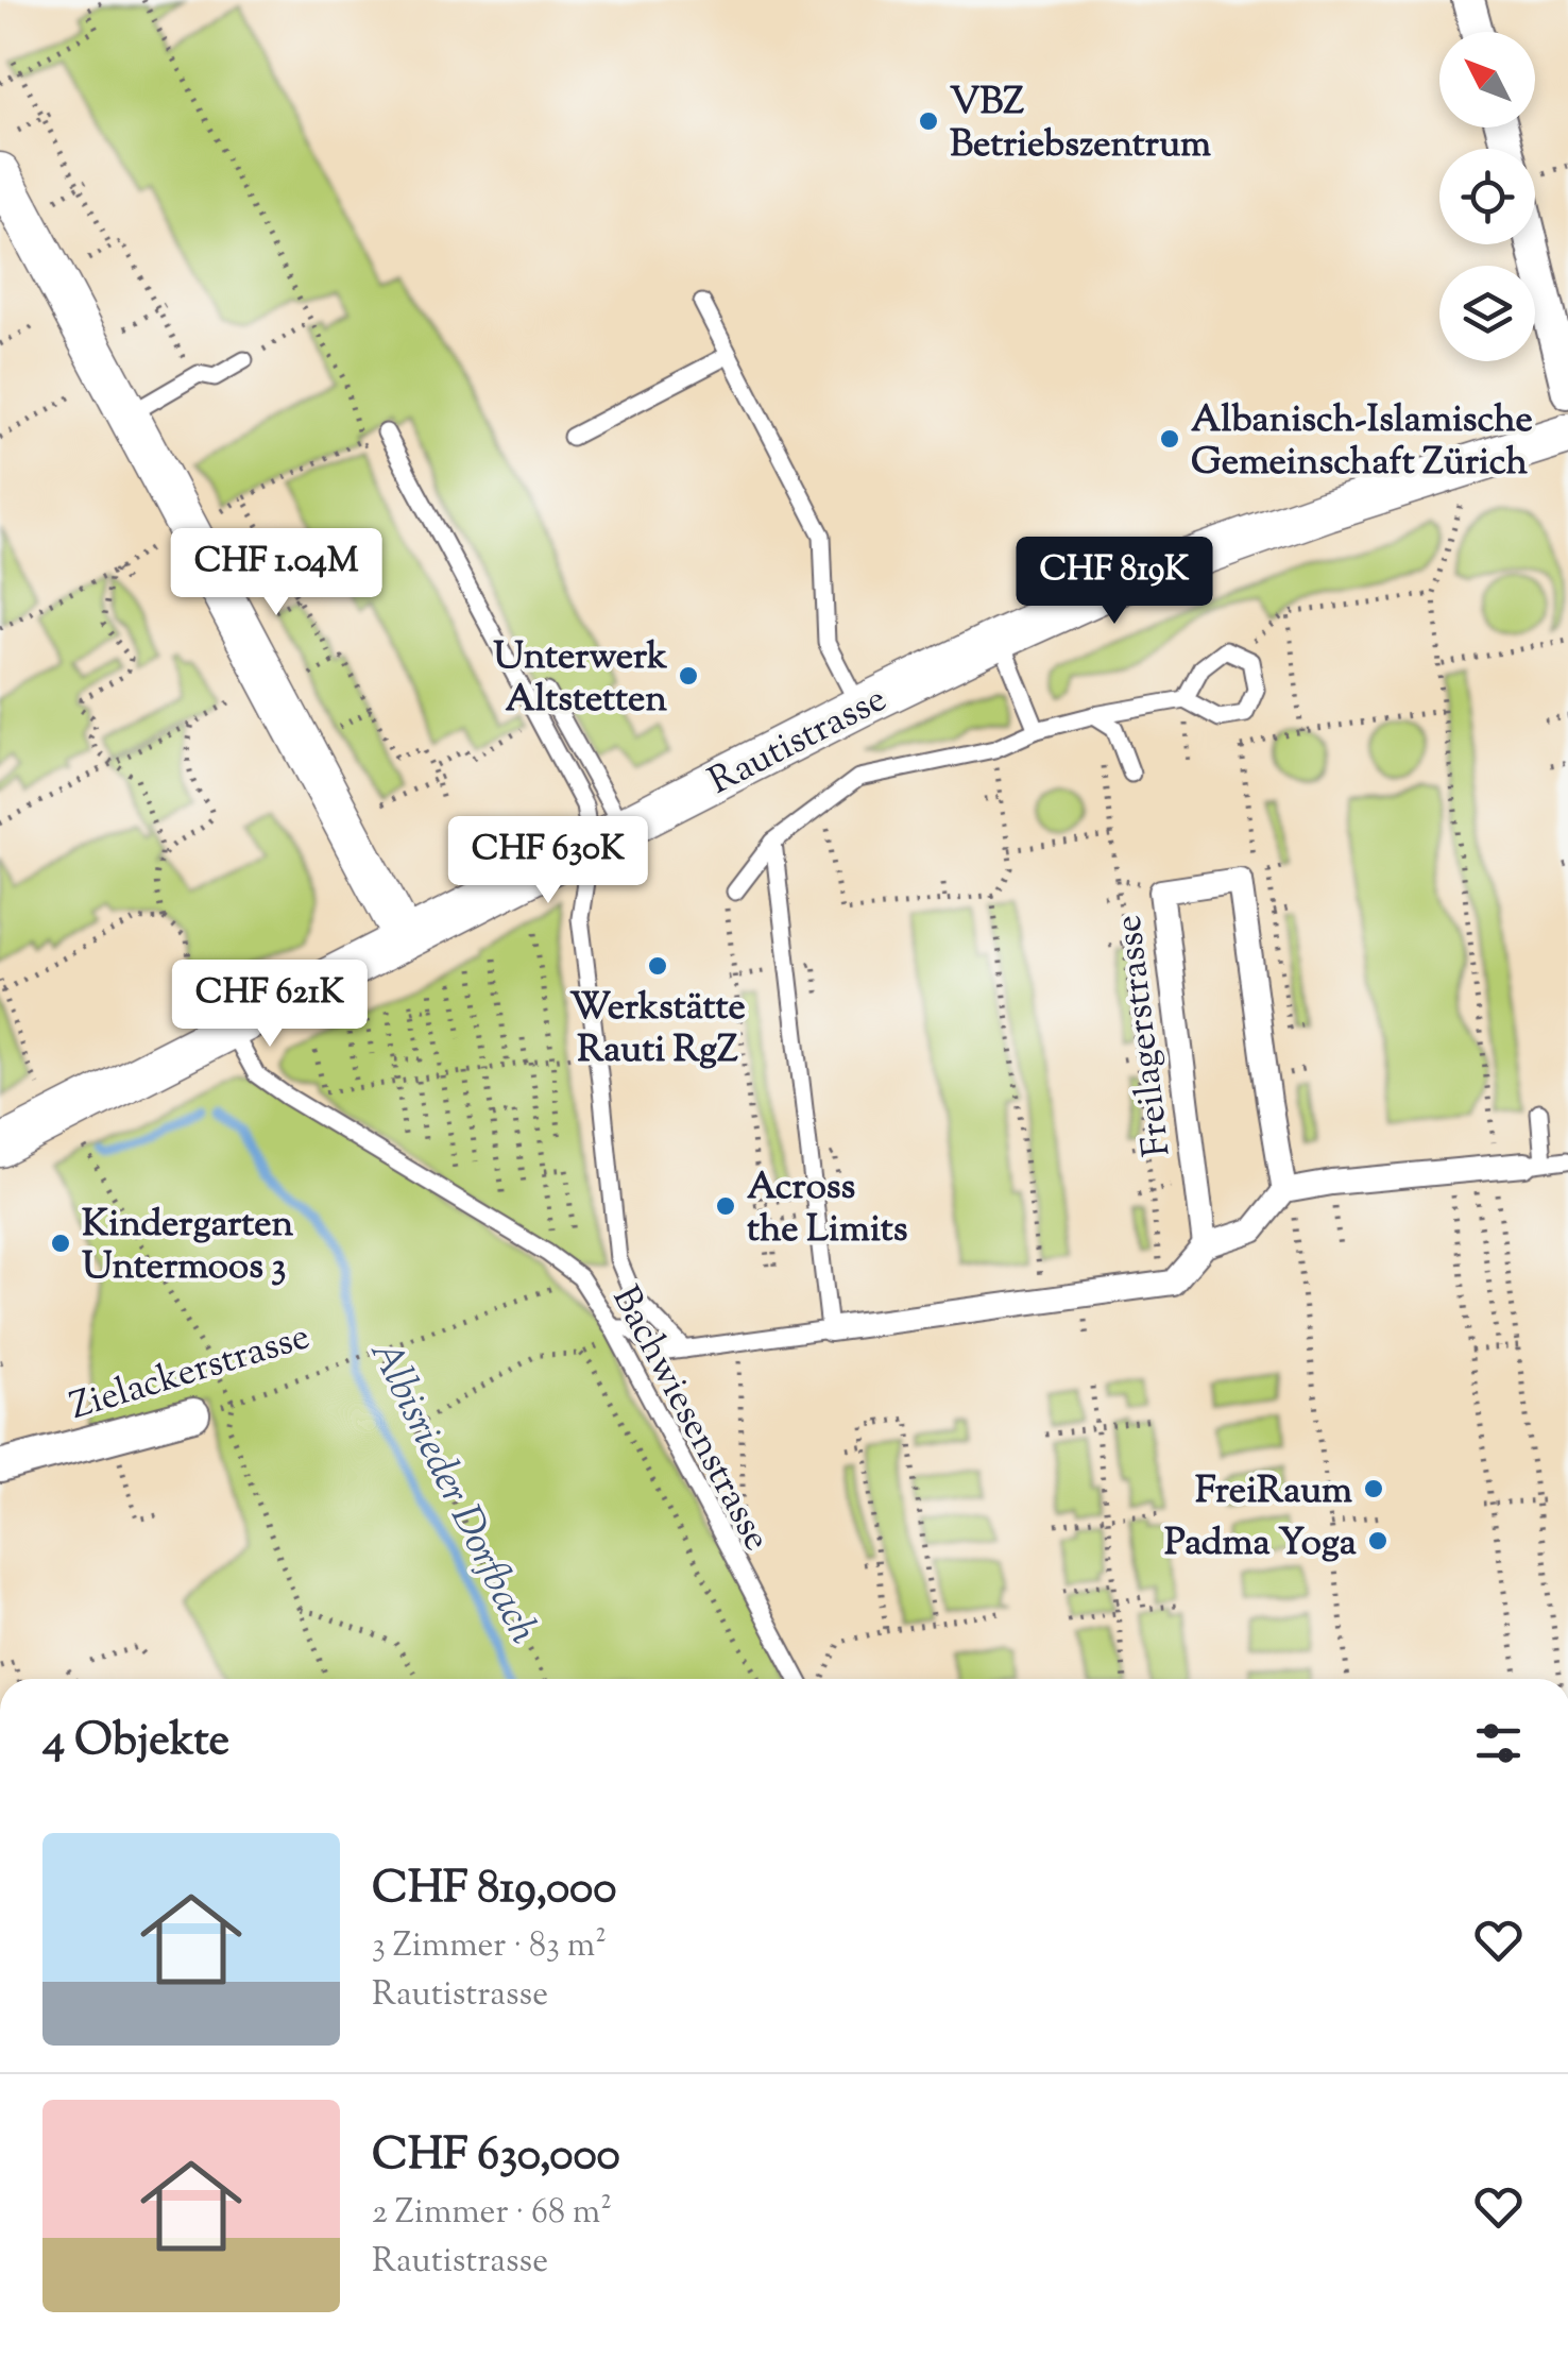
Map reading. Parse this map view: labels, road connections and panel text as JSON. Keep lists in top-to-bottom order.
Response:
{
  "streets": {
    "street": ["Rautistrasse", "Freilagerstrasse", "Zielackerstrasse"],
    "lane": ["Bachwiesenstrasse"]
  },
  "crossings": [
    ["Rautistrasse", "Bachwiesenstrasse"],
    ["Zielackerstrasse", "Bachwiesenstrasse"]
  ],
  "water": ["Albisrieder Dorfbach"],
  "places": [
    "VBZ Betriebszentrum",
    "Albanisch-Islamische Gemeinschaft Zürich",
    "Unterwerk Altstetten",
    "Werkstätte Rauti RgZ",
    "Across the Limits",
    "Kindergarten Untermoos 3",
    "FreiRaum",
    "Padma Yoga"
  ],
  "north": "top left",
  "page": {
    "price": [
      "CHF 1.04M",
      "CHF 819K",
      "CHF 630K",
      "CHF 621K"
    ],
    "heading": "4 Objekte",
    "list": [
      {
        "name": "CHF 819,000",
        "note": "3 Zimmer · 83 m² · Rautistrasse"
      },
      {
        "name": "CHF 630,000",
        "note": "2 Zimmer · 68 m² · Rautistrasse"
      }
    ]
  }
}
